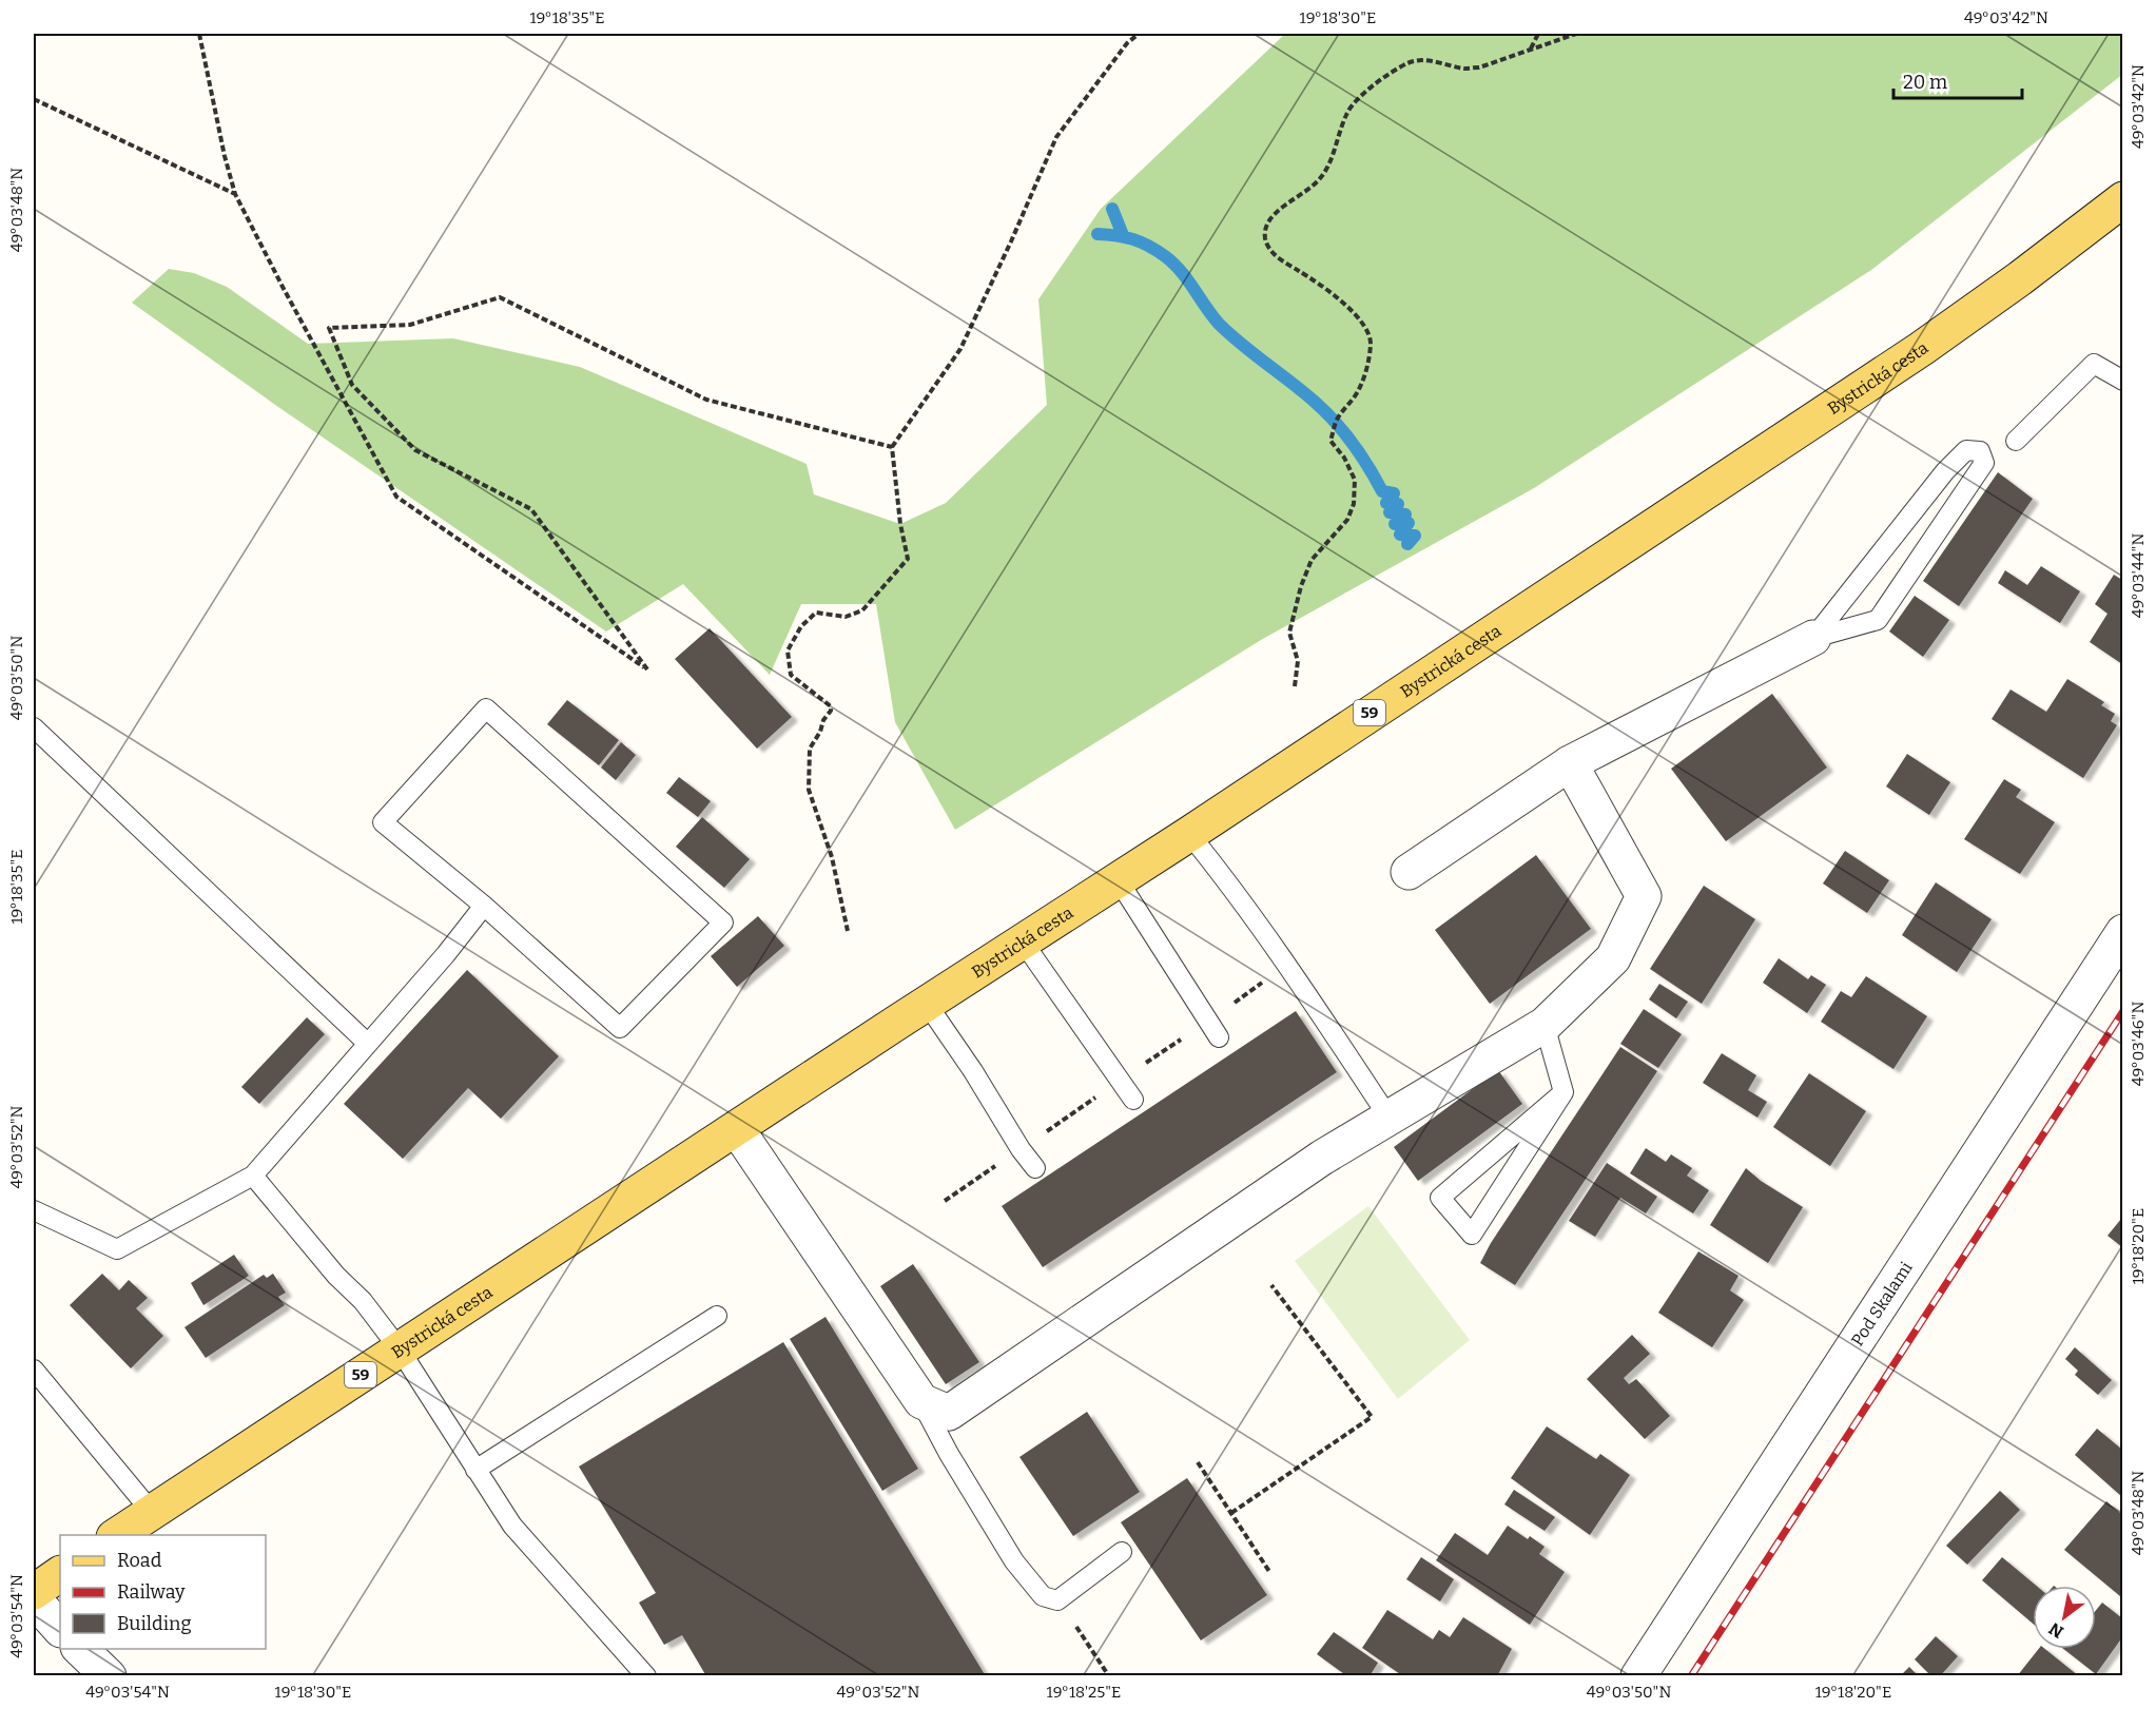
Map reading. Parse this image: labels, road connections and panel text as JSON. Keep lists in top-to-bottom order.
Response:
{
  "streets": {
    "main road": ["Bystrická cesta", "59"],
    "street": ["Pod Skalami"]
  },
  "legend": ["Road", "Railway", "Building"],
  "scale_bar": "20 m",
  "north": "bottom left",
  "coordinates": [
    "19°18'35\"E",
    "19°18'30\"E",
    "49°03'42\"N",
    "49°03'48\"N",
    "49°03'44\"N",
    "49°03'50\"N",
    "49°03'46\"N",
    "49°03'52\"N",
    "19°18'20\"E",
    "49°03'54\"N",
    "19°18'25\"E"
  ]
}
